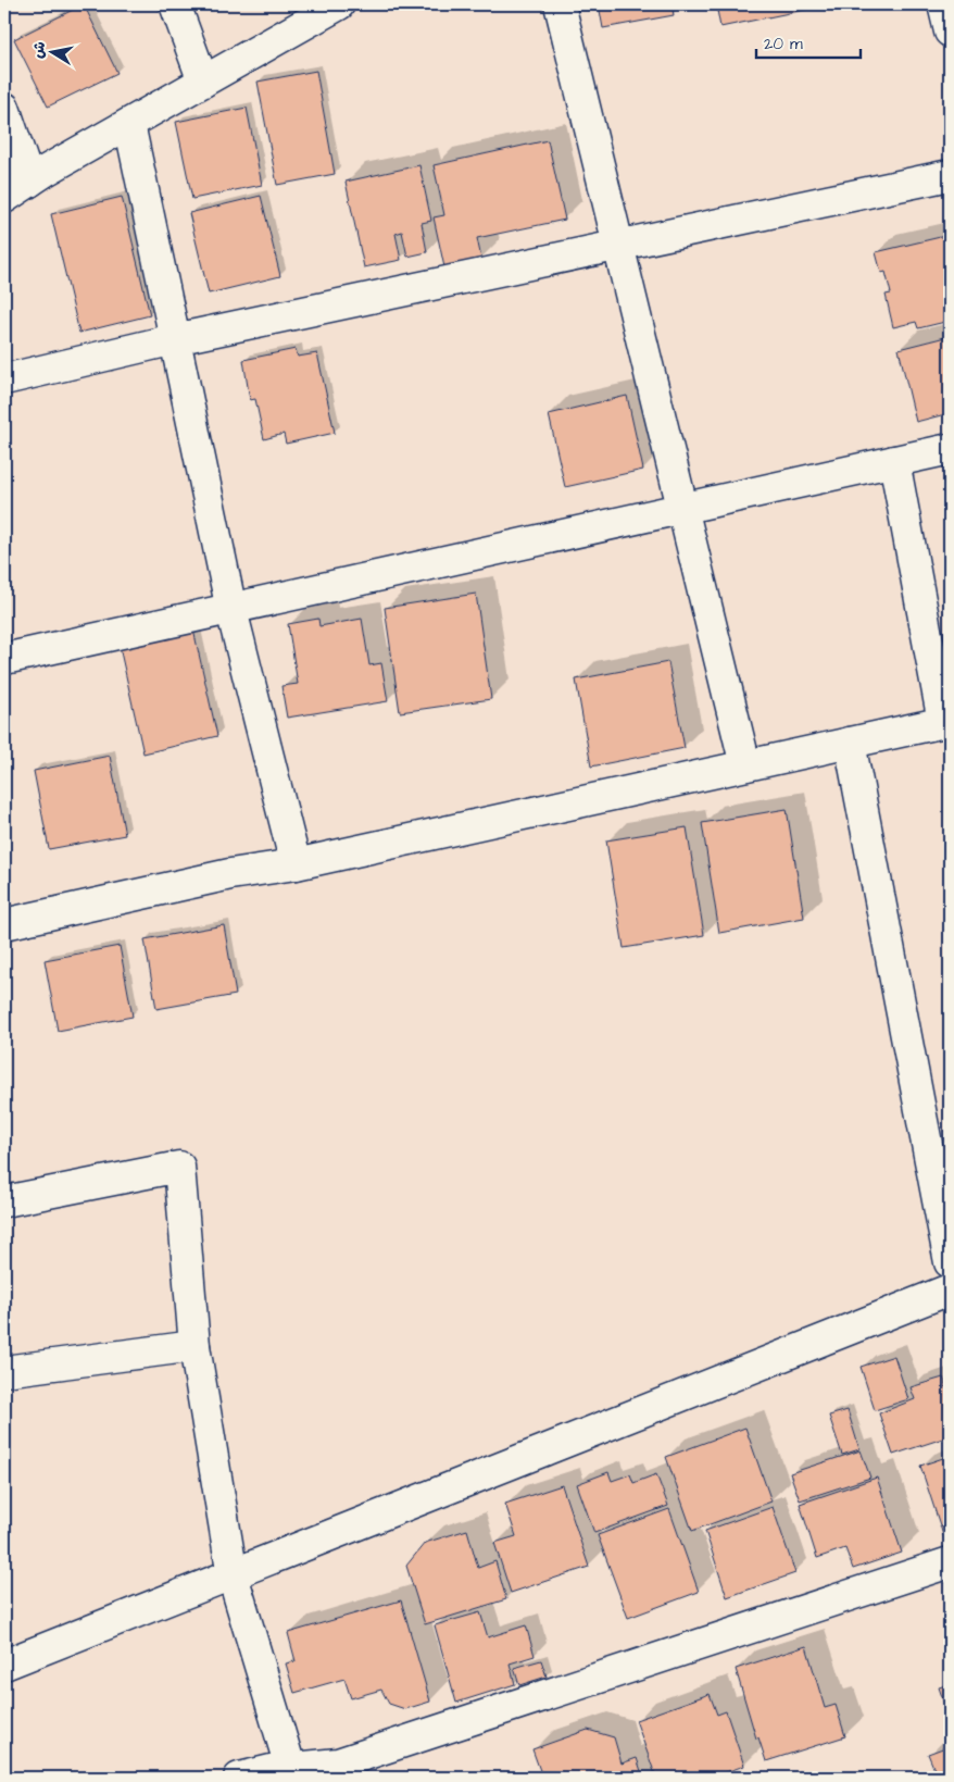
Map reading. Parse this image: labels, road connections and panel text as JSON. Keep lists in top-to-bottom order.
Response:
{
  "scale_bar": "20 m",
  "north": "left"
}
